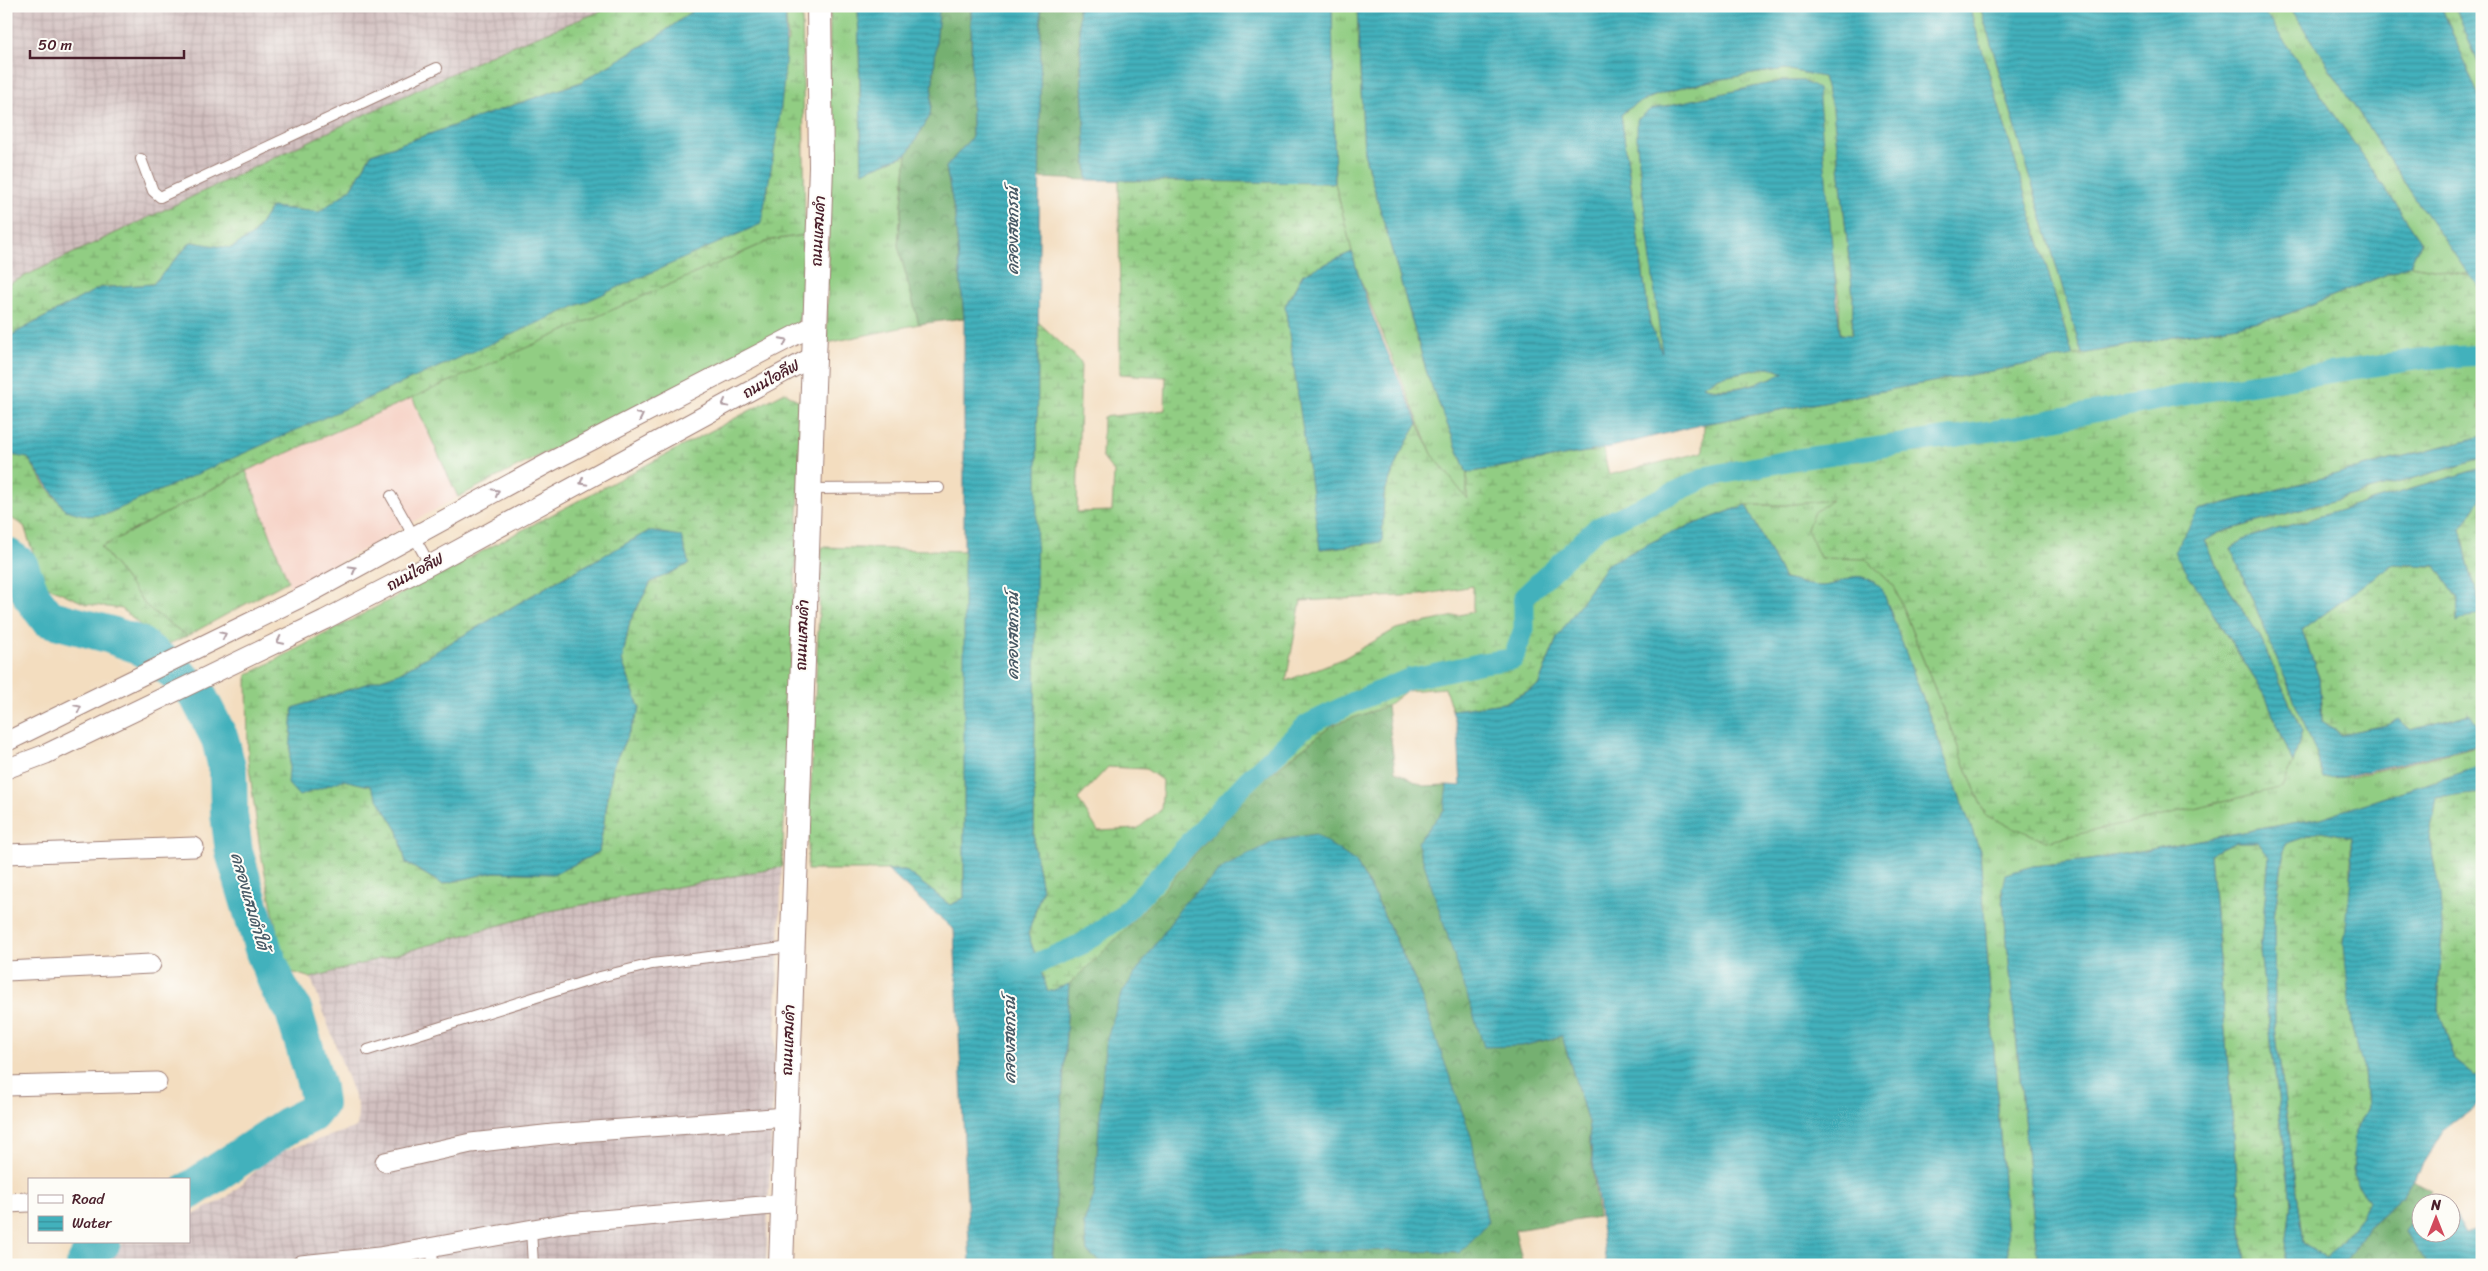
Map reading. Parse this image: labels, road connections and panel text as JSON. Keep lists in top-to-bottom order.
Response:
{
  "streets": {
    "street": ["ถนนแสมดำ", "ถนนไอลีฟ"]
  },
  "crossings": [
    ["ถนนแสมดำ", "ถนนไอลีฟ"]
  ],
  "water": ["คลองสหกรณ์", "คลองแสมดำใต้"],
  "legend": ["Road", "Water"],
  "scale_bar": "50 m",
  "north": "top"
}
